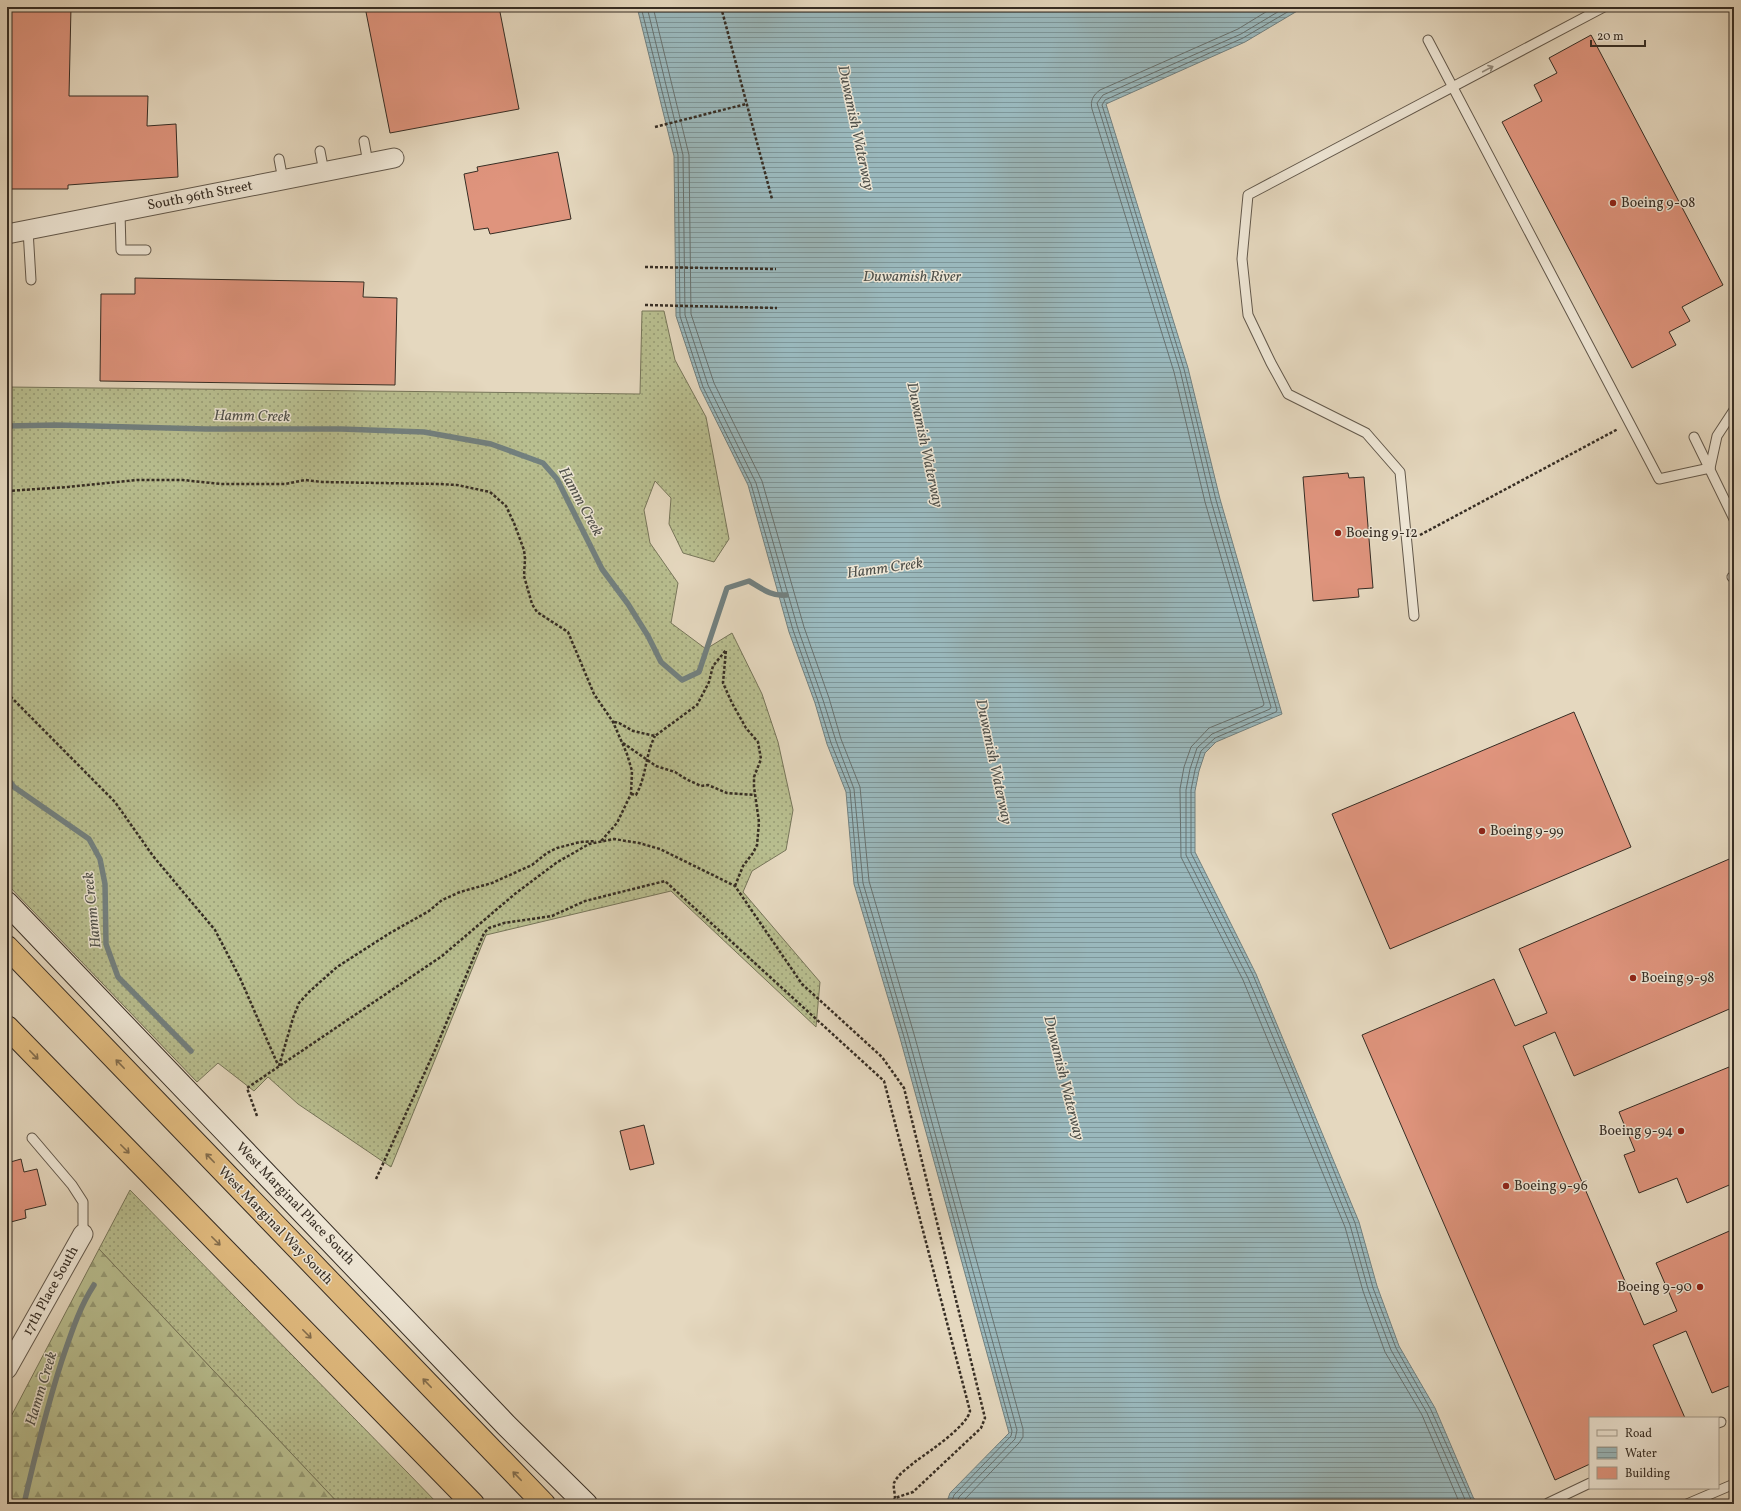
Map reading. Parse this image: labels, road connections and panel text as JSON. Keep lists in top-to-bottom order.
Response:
{
  "streets": {
    "highway": ["West Marginal Way South"],
    "street": ["South 96th Street", "West Marginal Place South", "17th Place South"]
  },
  "water": ["Duwamish Waterway", "Duwamish River", "Hamm Creek"],
  "places": [
    "Boeing 9-08",
    "Boeing 9-12",
    "Boeing 9-99",
    "Boeing 9-98",
    "Boeing 9-94",
    "Boeing 9-96",
    "Boeing 9-90"
  ],
  "legend": ["Road", "Water", "Building"],
  "scale_bar": "20 m"
}
